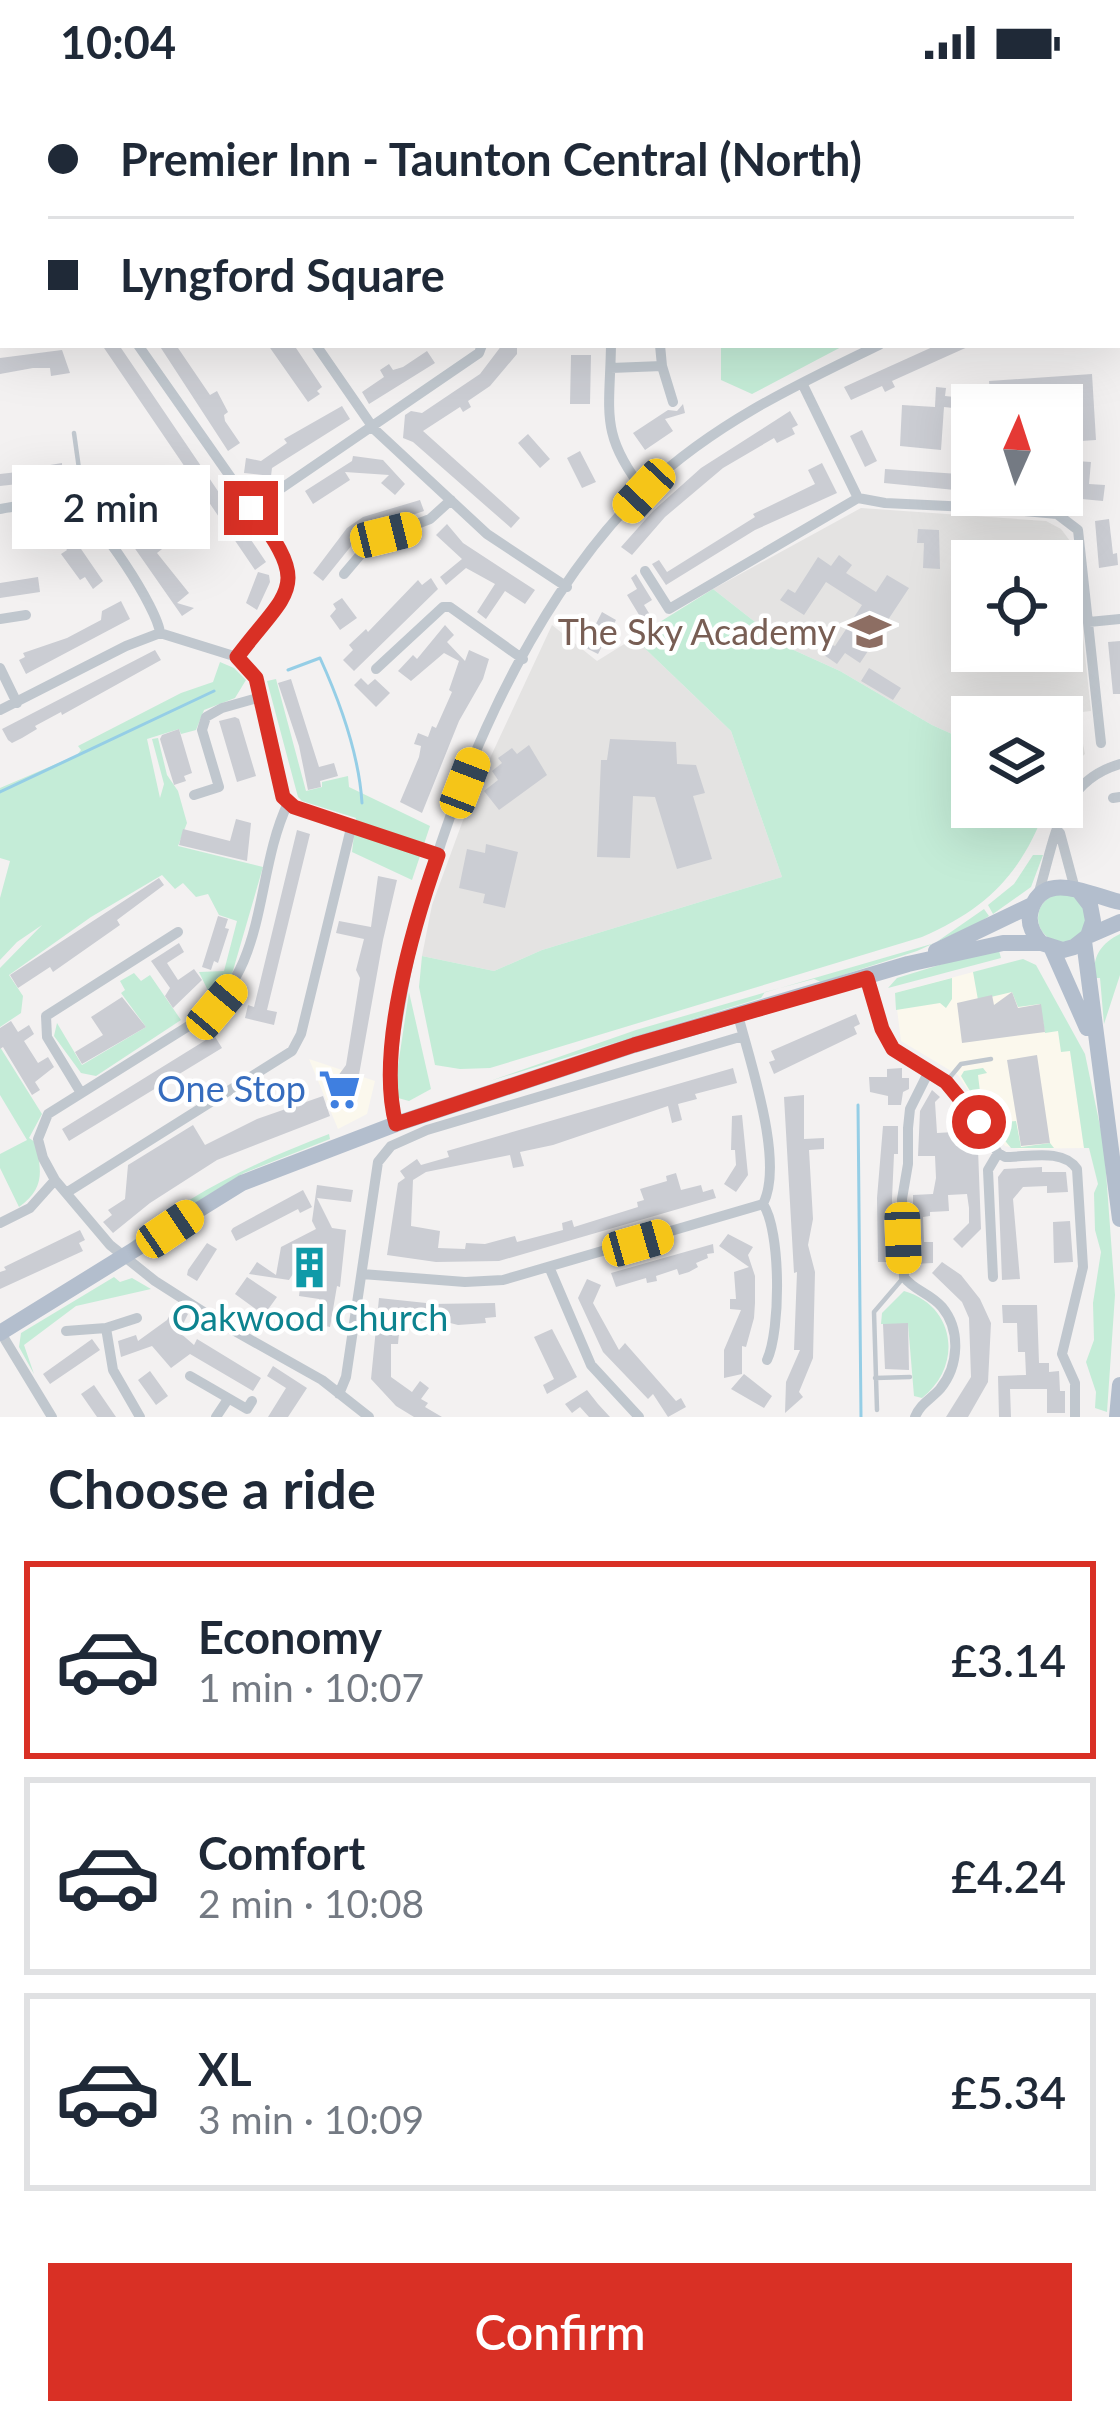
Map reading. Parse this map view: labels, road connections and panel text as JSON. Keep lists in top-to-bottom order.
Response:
{
  "places": {
    "school or university": ["The Sky Academy"],
    "supermarket": ["One Stop"],
    "building": ["Oakwood Church"]
  },
  "north": "top",
  "page": {
    "status": "10:04",
    "banner": ["Premier Inn - Taunton Central (North)", "Lyngford Square"],
    "bubble": "2 min",
    "heading": "Choose a ride",
    "list": [
      {
        "name": "Economy",
        "note": "1 min · 10:07",
        "value": "£3.14"
      },
      {
        "name": "Comfort",
        "note": "2 min · 10:08",
        "value": "£4.24"
      },
      {
        "name": "XL",
        "note": "3 min · 10:09",
        "value": "£5.34"
      }
    ],
    "buttons": "Confirm"
  }
}
